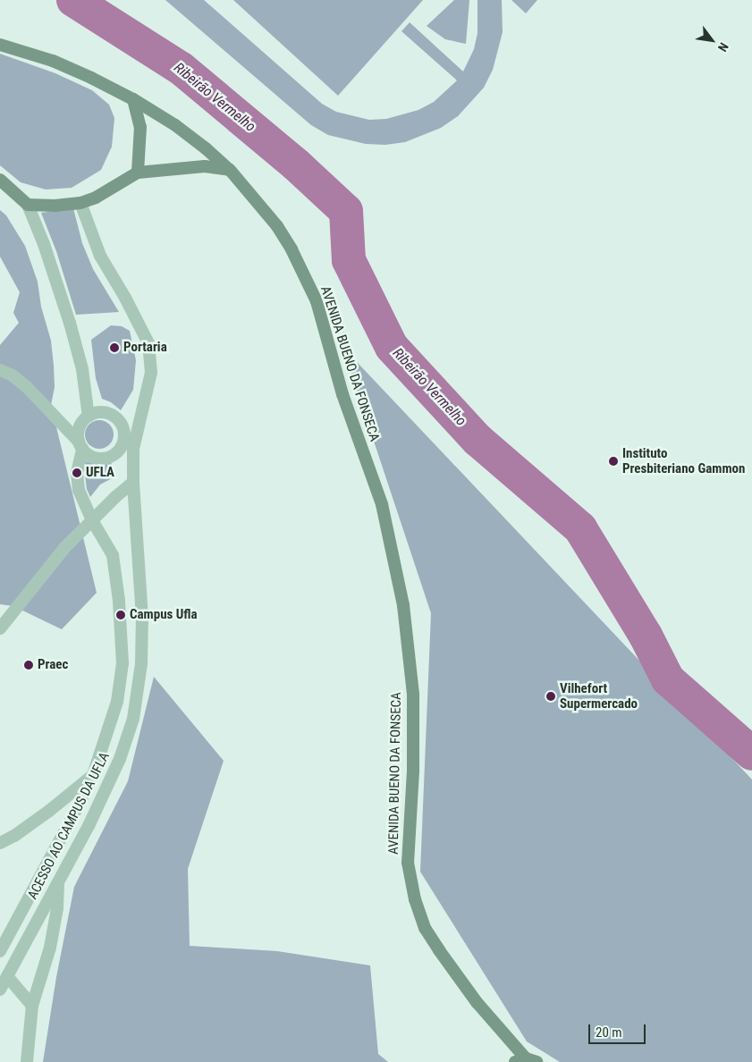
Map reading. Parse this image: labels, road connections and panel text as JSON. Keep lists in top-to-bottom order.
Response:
{
  "streets": {
    "main road": ["AVENIDA BUENO DA FONSECA"],
    "street": ["ACESSO AO CAMPUS DA UFLA"]
  },
  "water": ["Ribeirão Vermelho"],
  "places": [
    "Portaria",
    "Instituto Presbiteriano Gammon",
    "UFLA",
    "Campus Ufla",
    "Praec",
    "Vilhefort Supermercado"
  ],
  "scale_bar": "20 m",
  "north": "bottom right"
}
